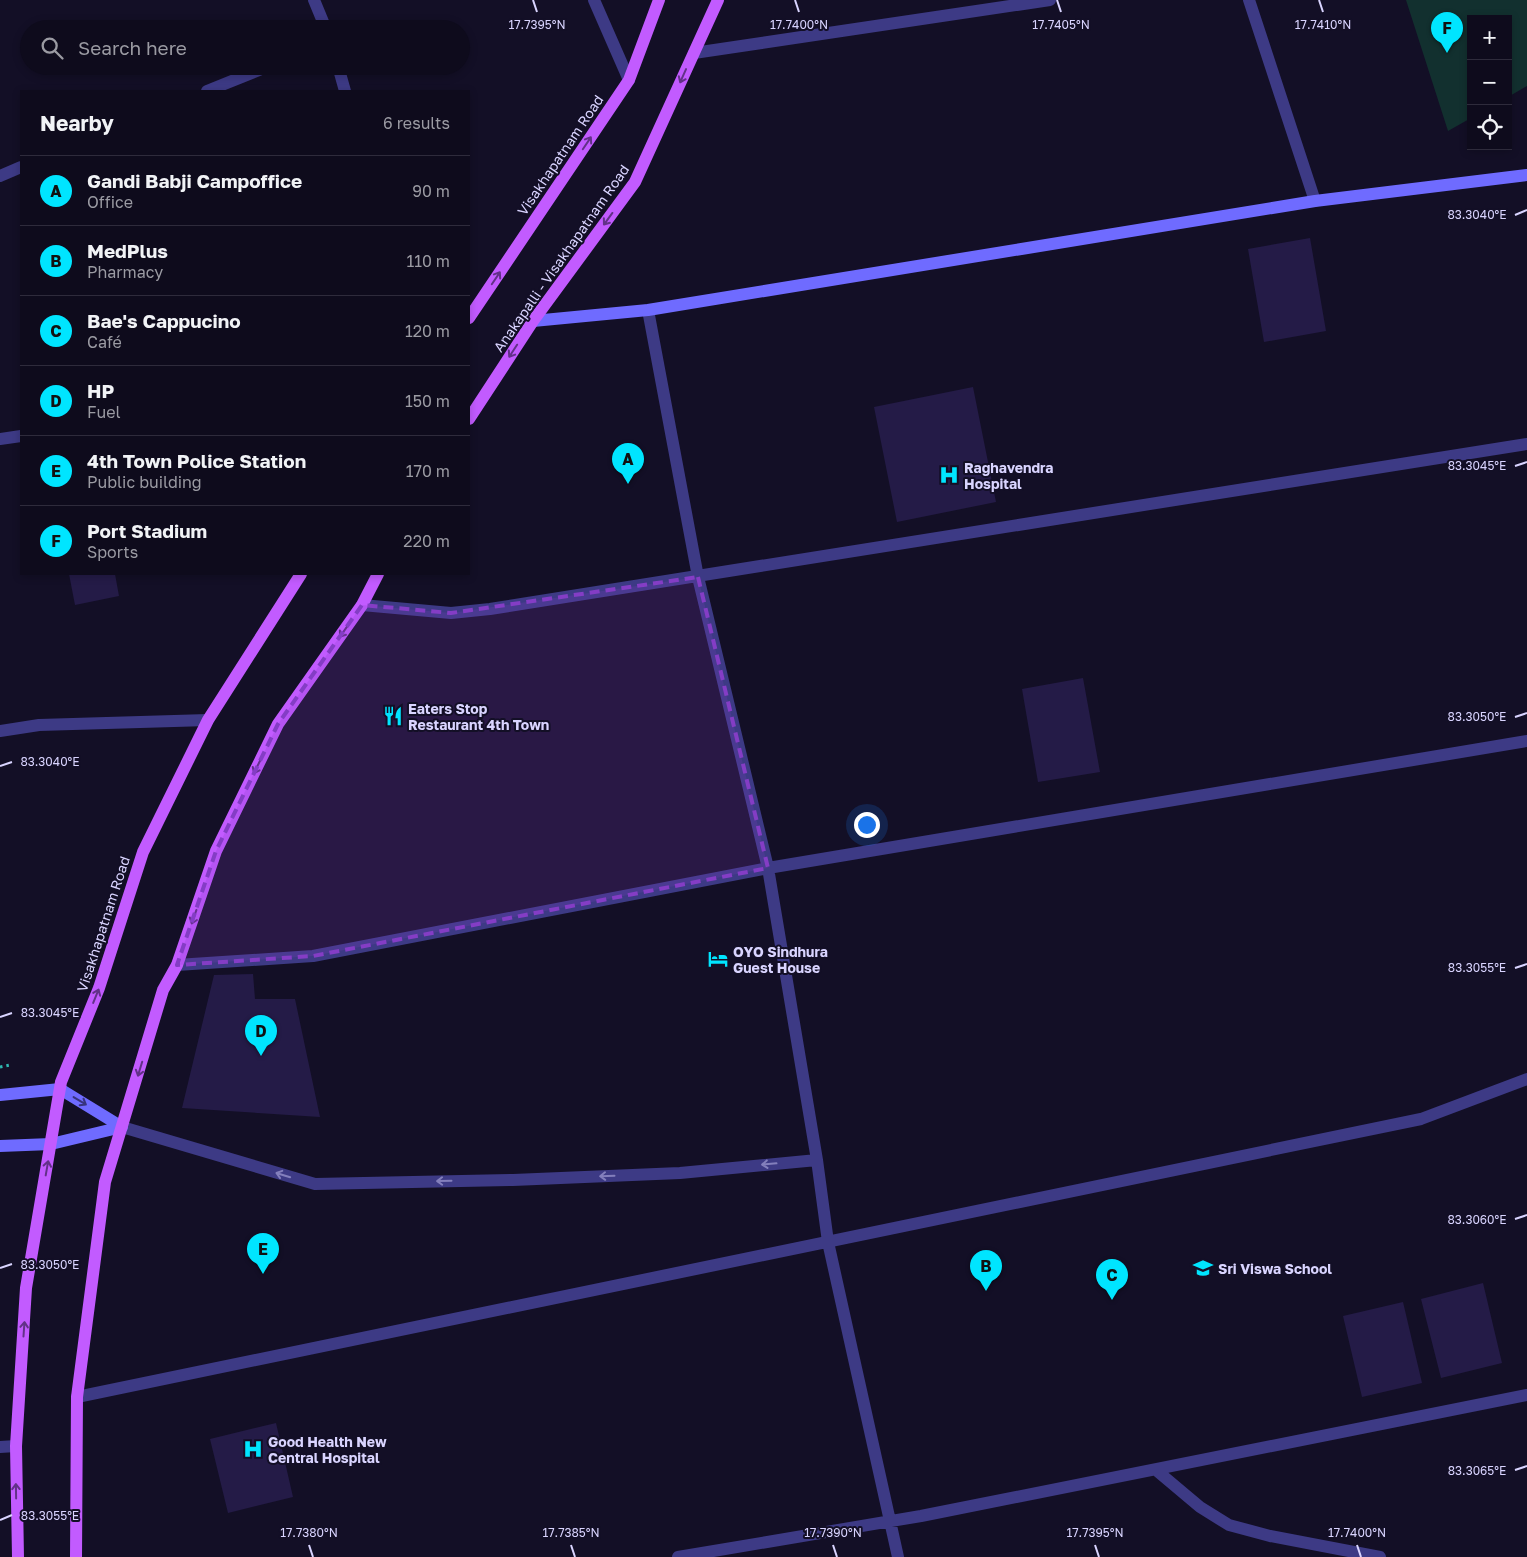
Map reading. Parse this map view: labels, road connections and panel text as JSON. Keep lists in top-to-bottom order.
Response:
{
  "streets": {
    "main road": ["Visakhapatnam Road", "Anakapalli - Visakhapatnam Road"]
  },
  "one_way": ["Anakapalli - Visakhapatnam Road"],
  "places": {
    "hospital": ["Raghavendra Hospital", "Good Health New Central Hospital"],
    "restaurant": ["Eaters Stop Restaurant 4th Town"],
    "hotel": ["OYO Sindhura Guest House"],
    "school or university": ["Sri Viswa School"]
  },
  "page": {
    "pins": [
      "F",
      "A",
      "D",
      "E",
      "B",
      "C"
    ],
    "map_buttons": ["+", "−"],
    "search": "Search here",
    "heading": ["Nearby", "6 results"],
    "list": [
      {
        "mark": "A",
        "name": "Gandi Babji Campoffice",
        "note": "Office",
        "value": "90 m"
      },
      {
        "mark": "B",
        "name": "MedPlus",
        "note": "Pharmacy",
        "value": "110 m"
      },
      {
        "mark": "C",
        "name": "Bae's Cappucino",
        "note": "Café",
        "value": "120 m"
      },
      {
        "mark": "D",
        "name": "HP",
        "note": "Fuel",
        "value": "150 m"
      },
      {
        "mark": "E",
        "name": "4th Town Police Station",
        "note": "Public building",
        "value": "170 m"
      },
      {
        "mark": "F",
        "name": "Port Stadium",
        "note": "Sports",
        "value": "220 m"
      }
    ]
  },
  "coordinates": [
    "17.7395°N",
    "17.7400°N",
    "17.7410°N",
    "17.7405°N",
    "83.3040°E",
    "83.3045°E",
    "83.3050°E",
    "83.3055°E",
    "83.3060°E",
    "83.3065°E",
    "17.7380°N",
    "17.7385°N",
    "17.7390°N"
  ]
}
